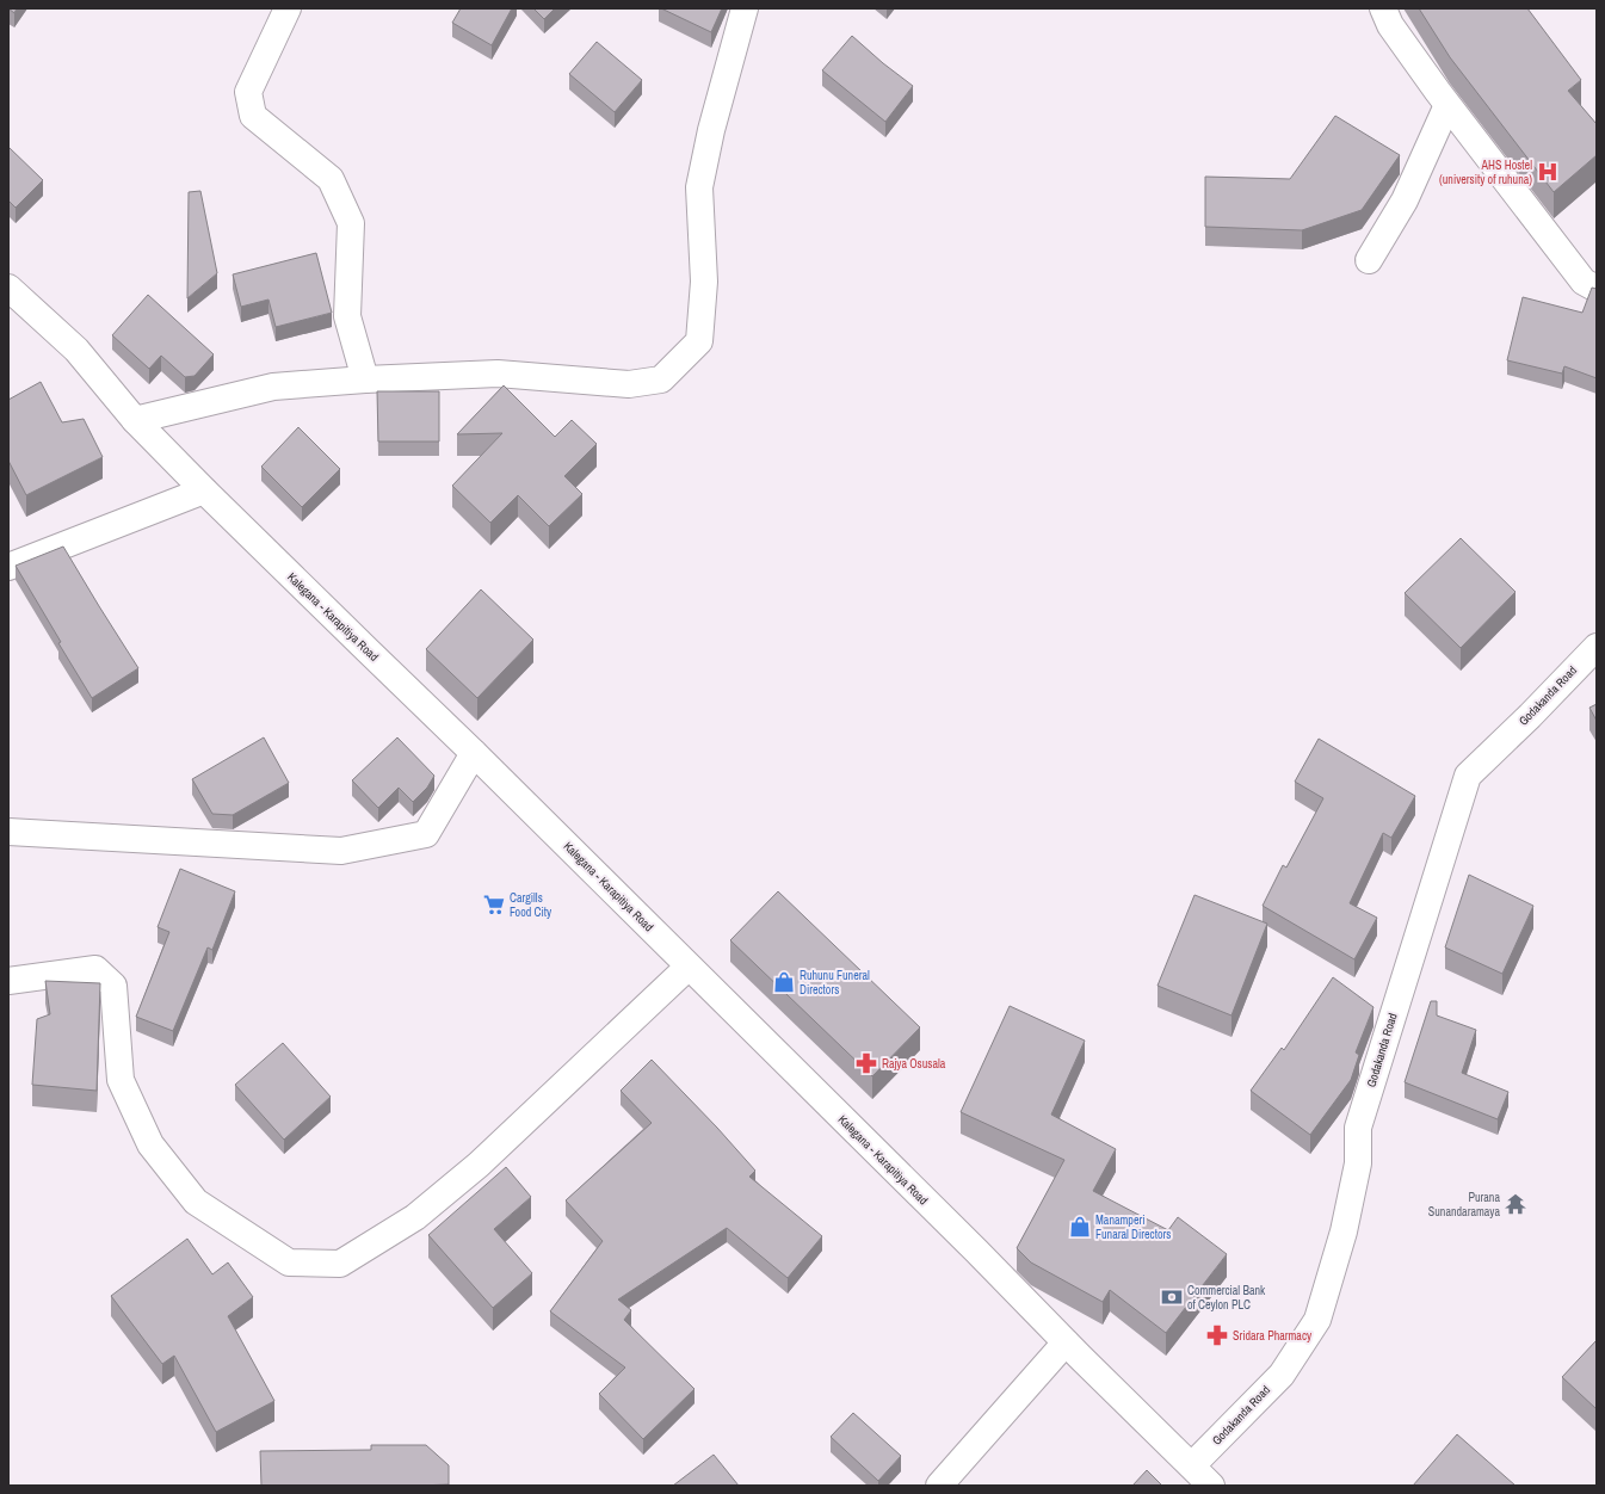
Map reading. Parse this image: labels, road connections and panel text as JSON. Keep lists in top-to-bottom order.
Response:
{
  "streets": {
    "street": ["Kalegana - Karapitiya Road", "Godakanda Road"]
  },
  "crossings": [
    ["Kalegana - Karapitiya Road", "Godakanda Road"]
  ],
  "places": {
    "hospital": ["AHS Hostel (university of ruhuna)"],
    "supermarket": ["Cargills Food City"],
    "shop": ["Ruhunu Funeral Directors", "Manamperi Funaral Directors"],
    "pharmacy": ["Rajya Osusala", "Sridara Pharmacy"],
    "temple": ["Purana Sunandaramaya"],
    "bank": ["Commercial Bank of Ceylon PLC"]
  }
}
